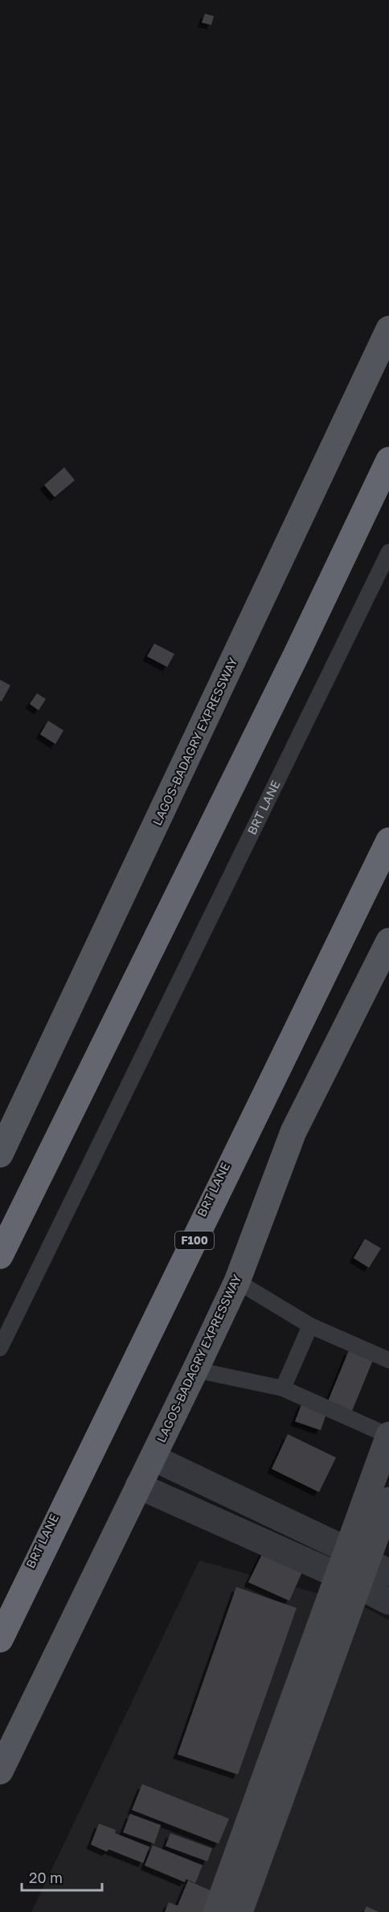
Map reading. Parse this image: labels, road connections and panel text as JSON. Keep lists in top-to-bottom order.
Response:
{
  "streets": {
    "highway": ["F100"],
    "main road": ["LAGOS-BADAGRY EXPRESSWAY"],
    "lane": ["BRT LANE"]
  },
  "scale_bar": "20 m"
}
